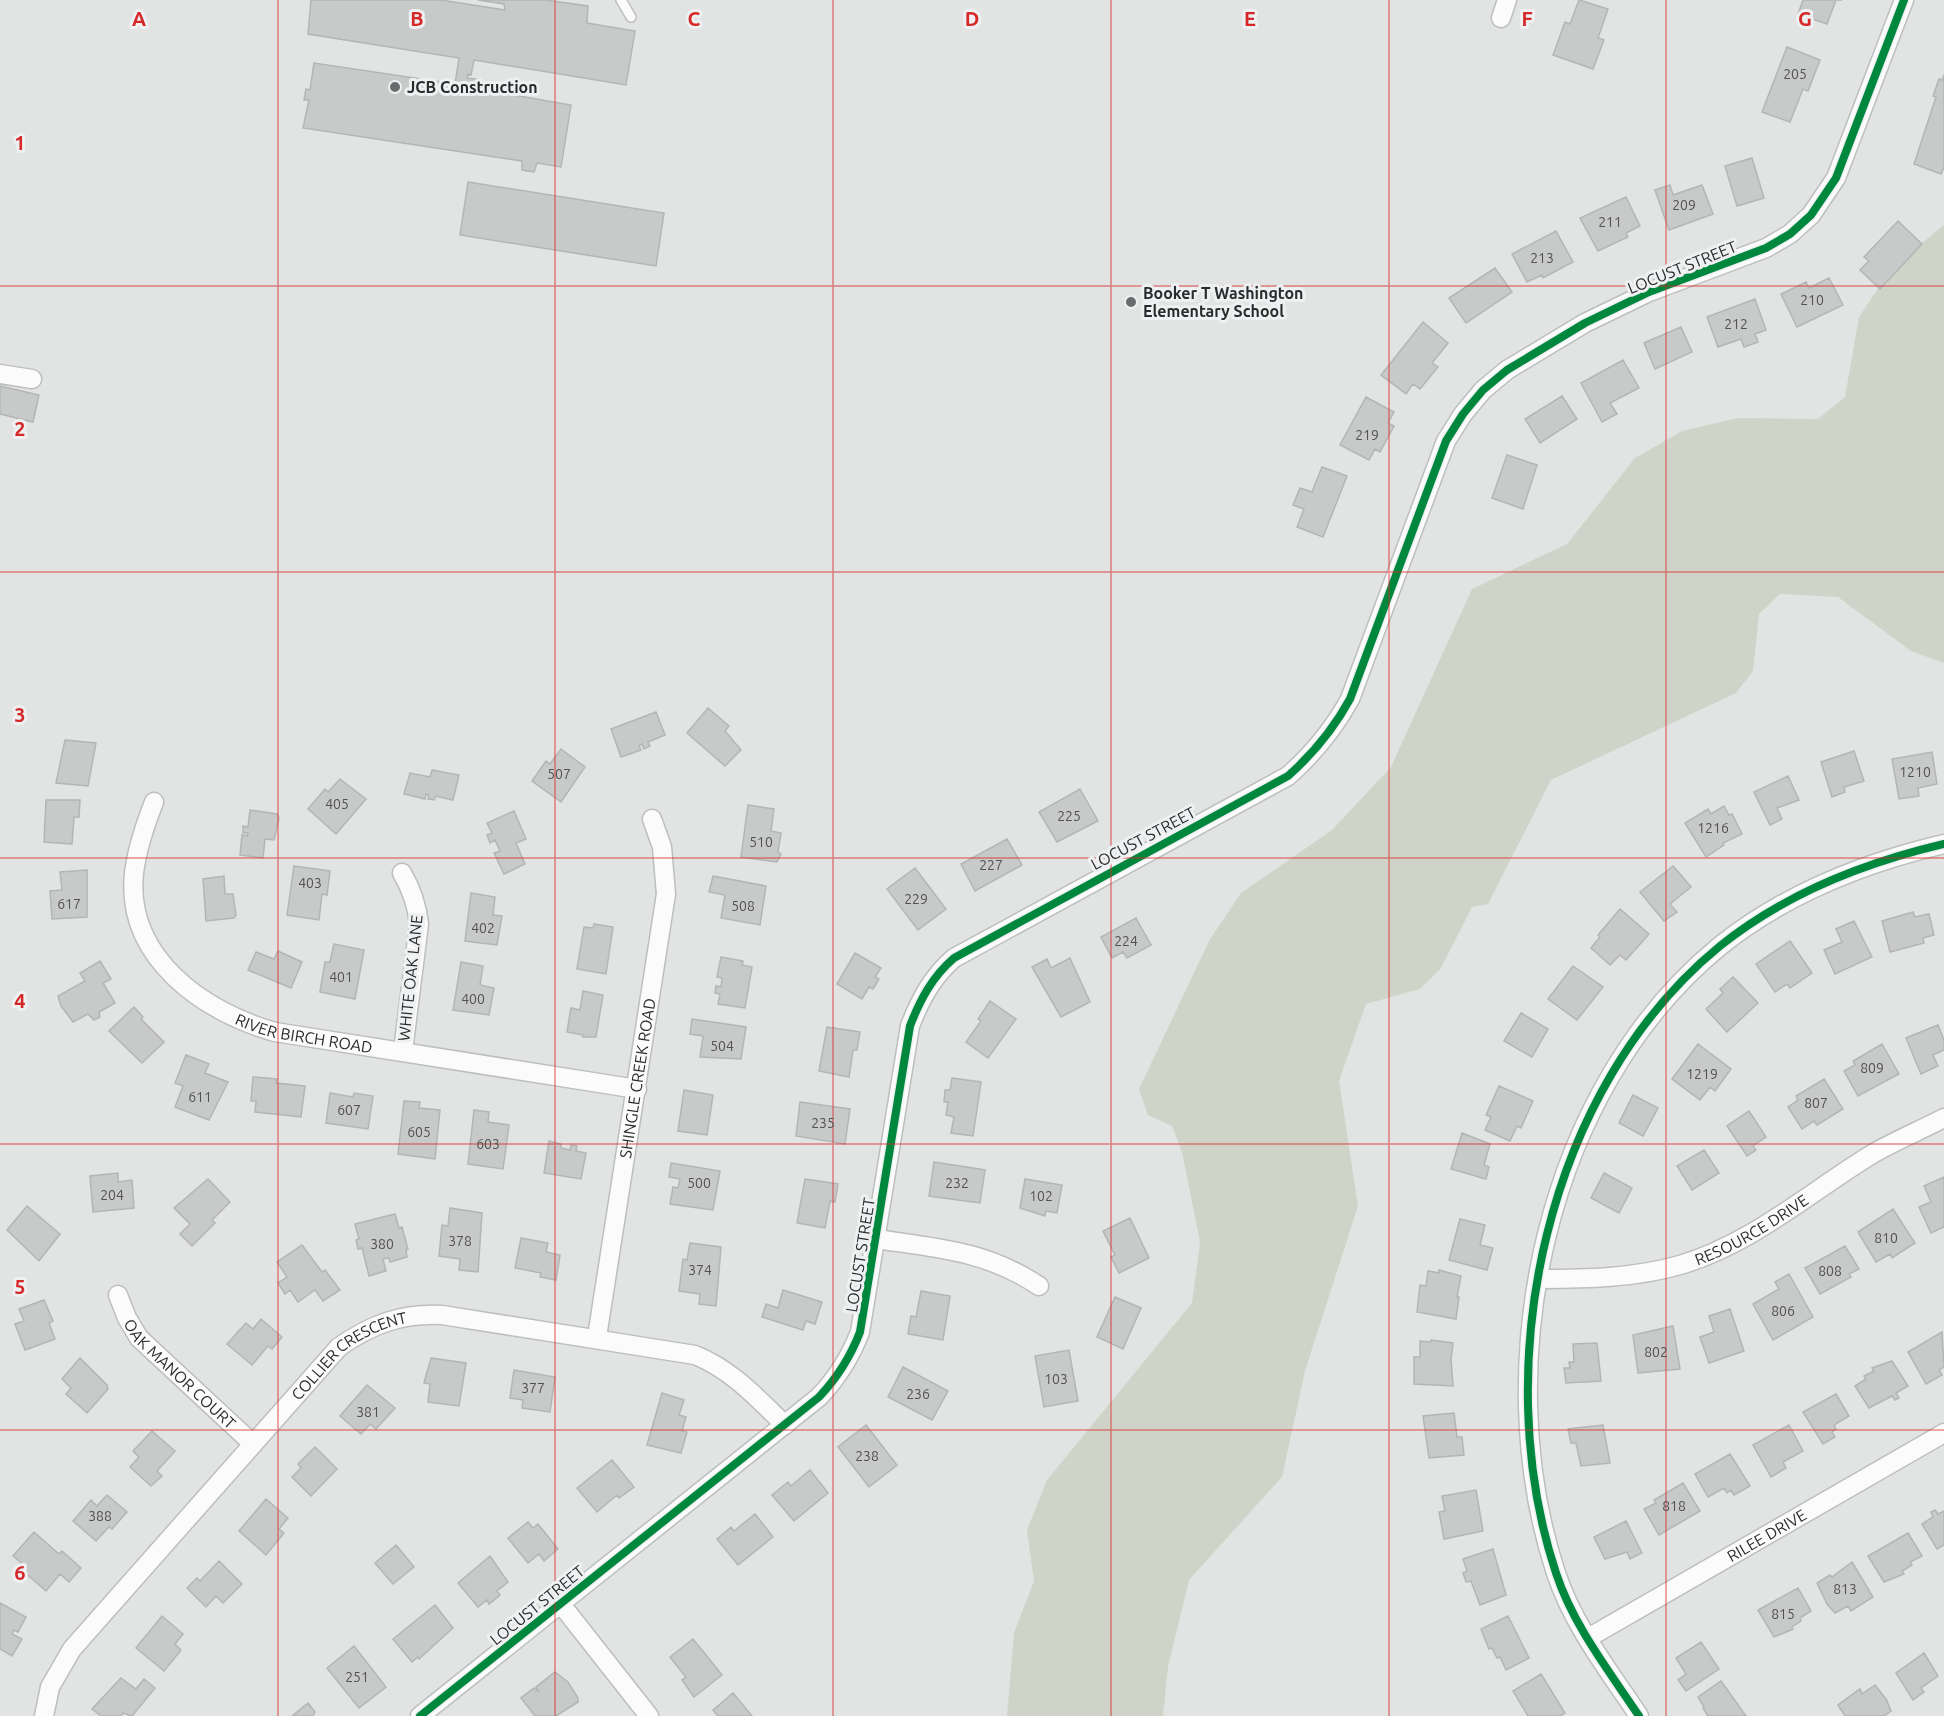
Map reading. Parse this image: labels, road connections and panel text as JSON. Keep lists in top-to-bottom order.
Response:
{
  "streets": {
    "street": [
      "LOCUST STREET",
      "WHITE OAK LANE",
      "RIVER BIRCH ROAD",
      "SHINGLE CREEK ROAD",
      "RESOURCE DRIVE",
      "COLLIER CRESCENT",
      "OAK MANOR COURT",
      "RILEE DRIVE"
    ]
  },
  "crossings": [
    ["LOCUST STREET", "COLLIER CRESCENT"],
    ["WHITE OAK LANE", "RIVER BIRCH ROAD"],
    ["RIVER BIRCH ROAD", "SHINGLE CREEK ROAD"],
    ["SHINGLE CREEK ROAD", "COLLIER CRESCENT"],
    ["COLLIER CRESCENT", "OAK MANOR COURT"]
  ],
  "places": ["JCB Construction", "Booker T Washington Elementary School"],
  "house_numbers": [
    "205",
    "209",
    "211",
    "213",
    "210",
    "212",
    "219",
    "1210",
    "507",
    "405",
    "225",
    "1216",
    "510",
    "227",
    "403",
    "229",
    "617",
    "508",
    "402",
    "224",
    "401",
    "400",
    "504",
    "809",
    "1219",
    "611",
    "807",
    "607",
    "235",
    "605",
    "603",
    "500",
    "232",
    "204",
    "102",
    "810",
    "378",
    "380",
    "374",
    "808",
    "806",
    "802",
    "103",
    "377",
    "236",
    "381",
    "238",
    "818",
    "388",
    "813",
    "815",
    "251"
  ],
  "grid": {
    "columns": [
      "A",
      "B",
      "C",
      "D",
      "E",
      "F",
      "G"
    ],
    "rows": [
      "1",
      "2",
      "3",
      "4",
      "5",
      "6"
    ]
  }
}
